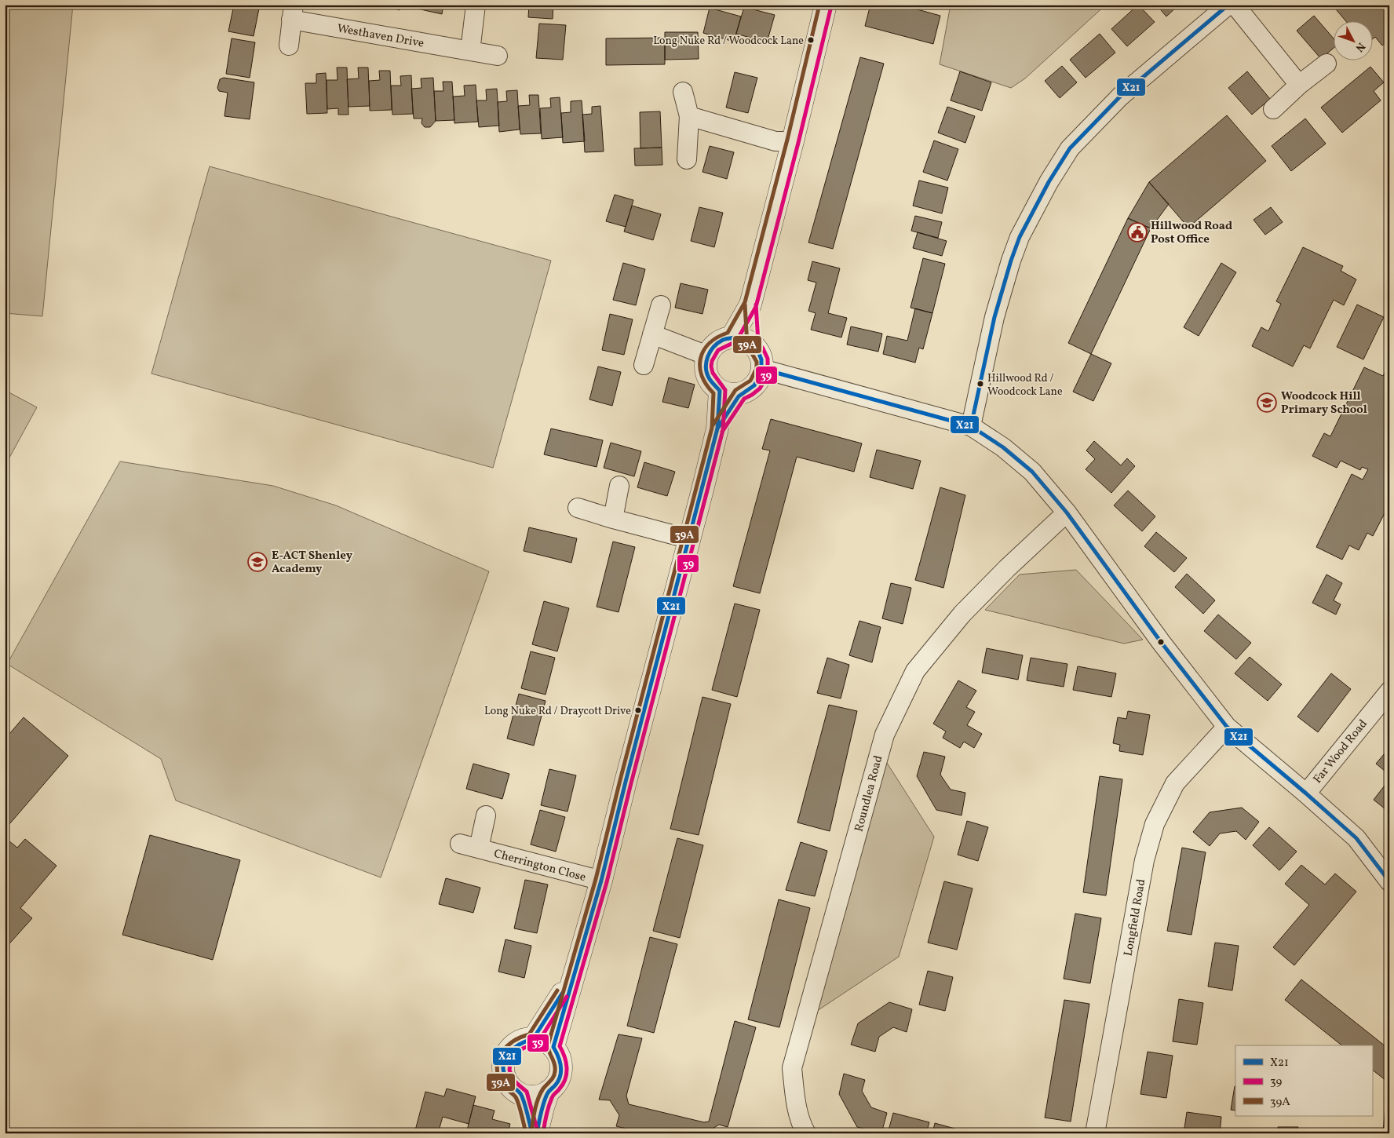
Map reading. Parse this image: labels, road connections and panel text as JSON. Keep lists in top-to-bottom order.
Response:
{
  "streets": {
    "street": [
      "Westhaven Drive",
      "Far Wood Road",
      "Roundlea Road",
      "Cherrington Close",
      "Longfield Road"
    ]
  },
  "places": {
    "other": ["Long Nuke Rd / Woodcock Lane", "Hillwood Rd / Woodcock Lane", "Long Nuke Rd / Draycott Drive"],
    "public building": ["Hillwood Road Post Office"],
    "school or university": ["Woodcock Hill Primary School", "E-ACT Shenley Academy"]
  },
  "lines": ["transit line X21", "transit line 39A", "transit line 39"],
  "legend": ["X21", "39", "39A"],
  "north": "bottom right"
}
